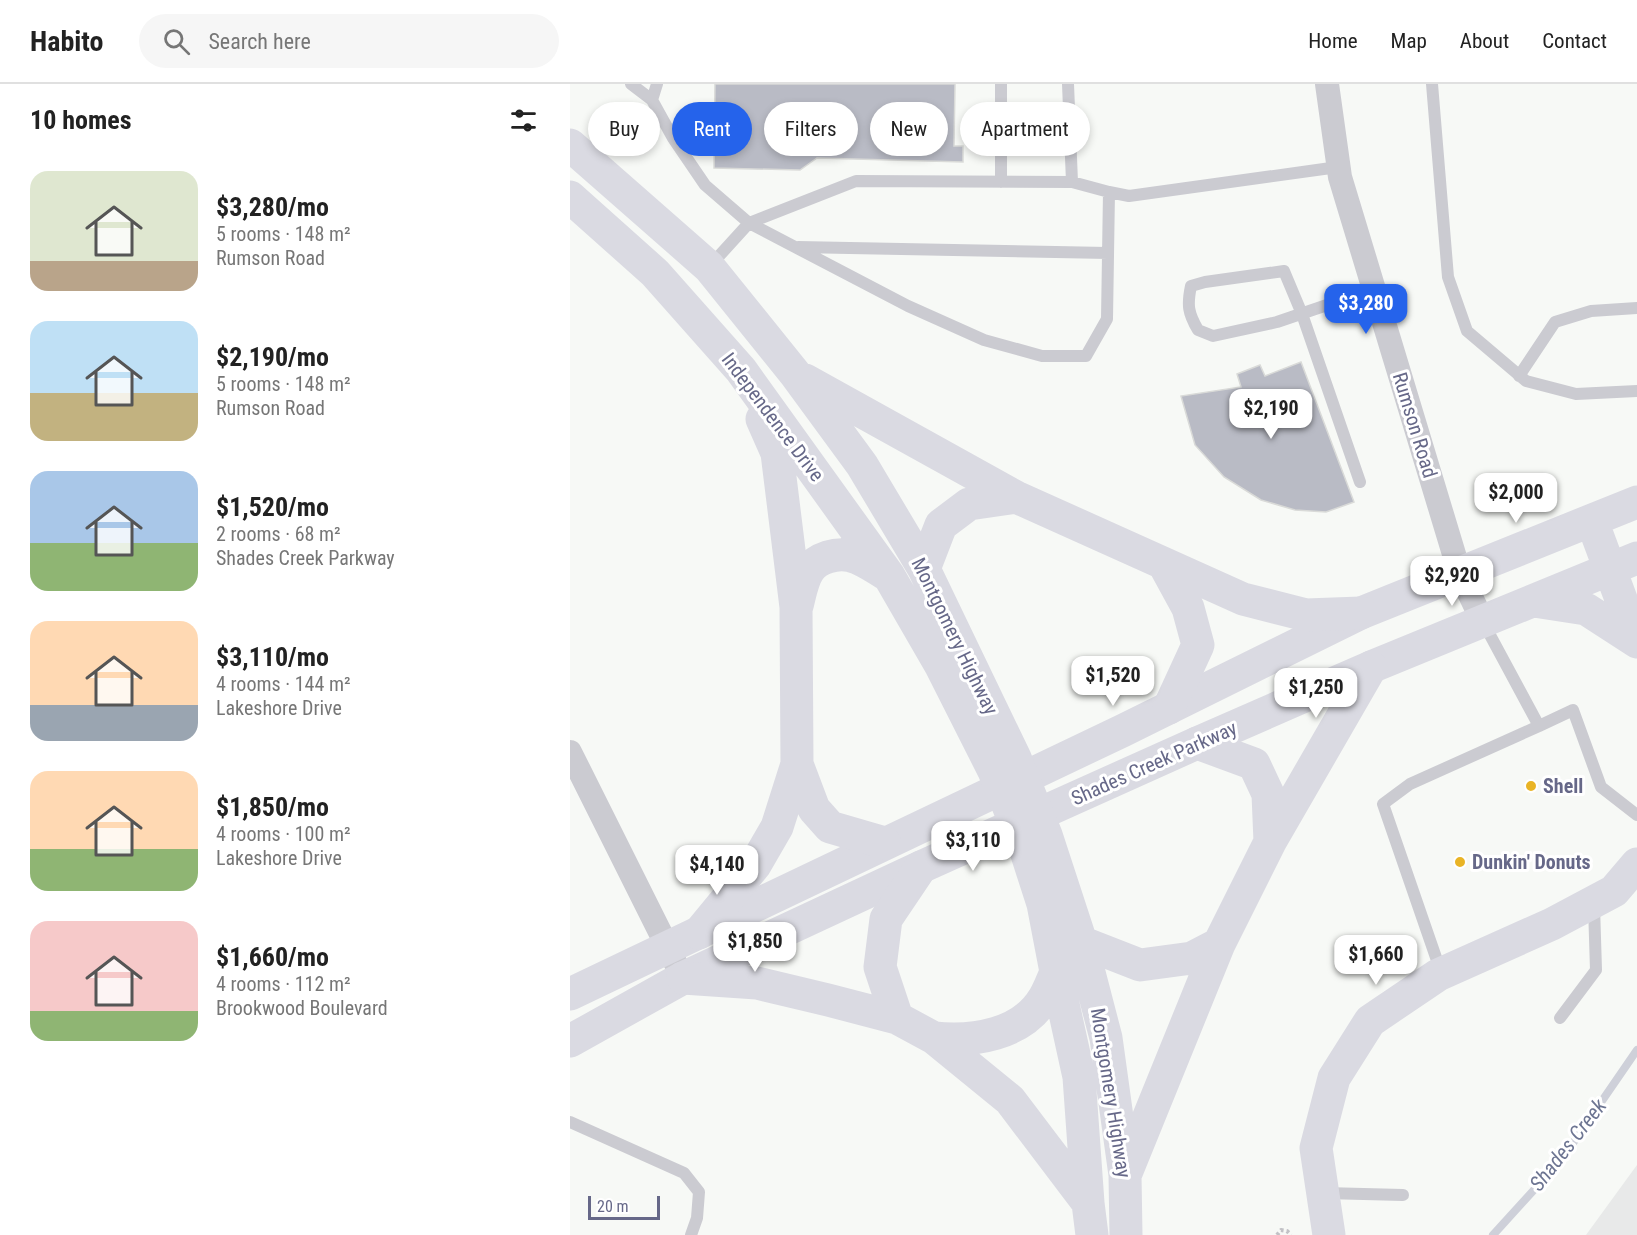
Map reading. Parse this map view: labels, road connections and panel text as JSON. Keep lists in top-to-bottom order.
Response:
{
  "streets": {
    "main road": ["Independence Drive", "Montgomery Highway", "Shades Creek Parkway"],
    "street": ["Rumson Road"]
  },
  "crossings": [
    ["Independence Drive", "Montgomery Highway"],
    ["Rumson Road", "Shades Creek Parkway"],
    ["Montgomery Highway", "Shades Creek Parkway"]
  ],
  "water": ["Shades Creek"],
  "places": ["Shell", "Dunkin' Donuts"],
  "scale_bar": "20 m",
  "page": {
    "header": "Habito",
    "search": "Search here",
    "nav": [
      "Home",
      "Map",
      "About",
      "Contact"
    ],
    "heading": "10 homes",
    "chip": [
      "Buy",
      "Rent",
      "Filters",
      "New",
      "Apartment"
    ],
    "list": [
      {
        "name": "$3,280/mo",
        "note": "5 rooms · 148 m² · Rumson Road"
      },
      {
        "name": "$2,190/mo",
        "note": "5 rooms · 148 m² · Rumson Road"
      },
      {
        "name": "$1,520/mo",
        "note": "2 rooms · 68 m² · Shades Creek Parkway"
      },
      {
        "name": "$3,110/mo",
        "note": "4 rooms · 144 m² · Lakeshore Drive"
      },
      {
        "name": "$1,850/mo",
        "note": "4 rooms · 100 m² · Lakeshore Drive"
      },
      {
        "name": "$1,660/mo",
        "note": "4 rooms · 112 m² · Brookwood Boulevard"
      }
    ],
    "price": [
      "$3,280",
      "$2,190",
      "$2,000",
      "$2,920",
      "$1,520",
      "$1,250",
      "$3,110",
      "$4,140",
      "$1,850",
      "$1,660"
    ],
    "scale": "20 m"
  }
}
